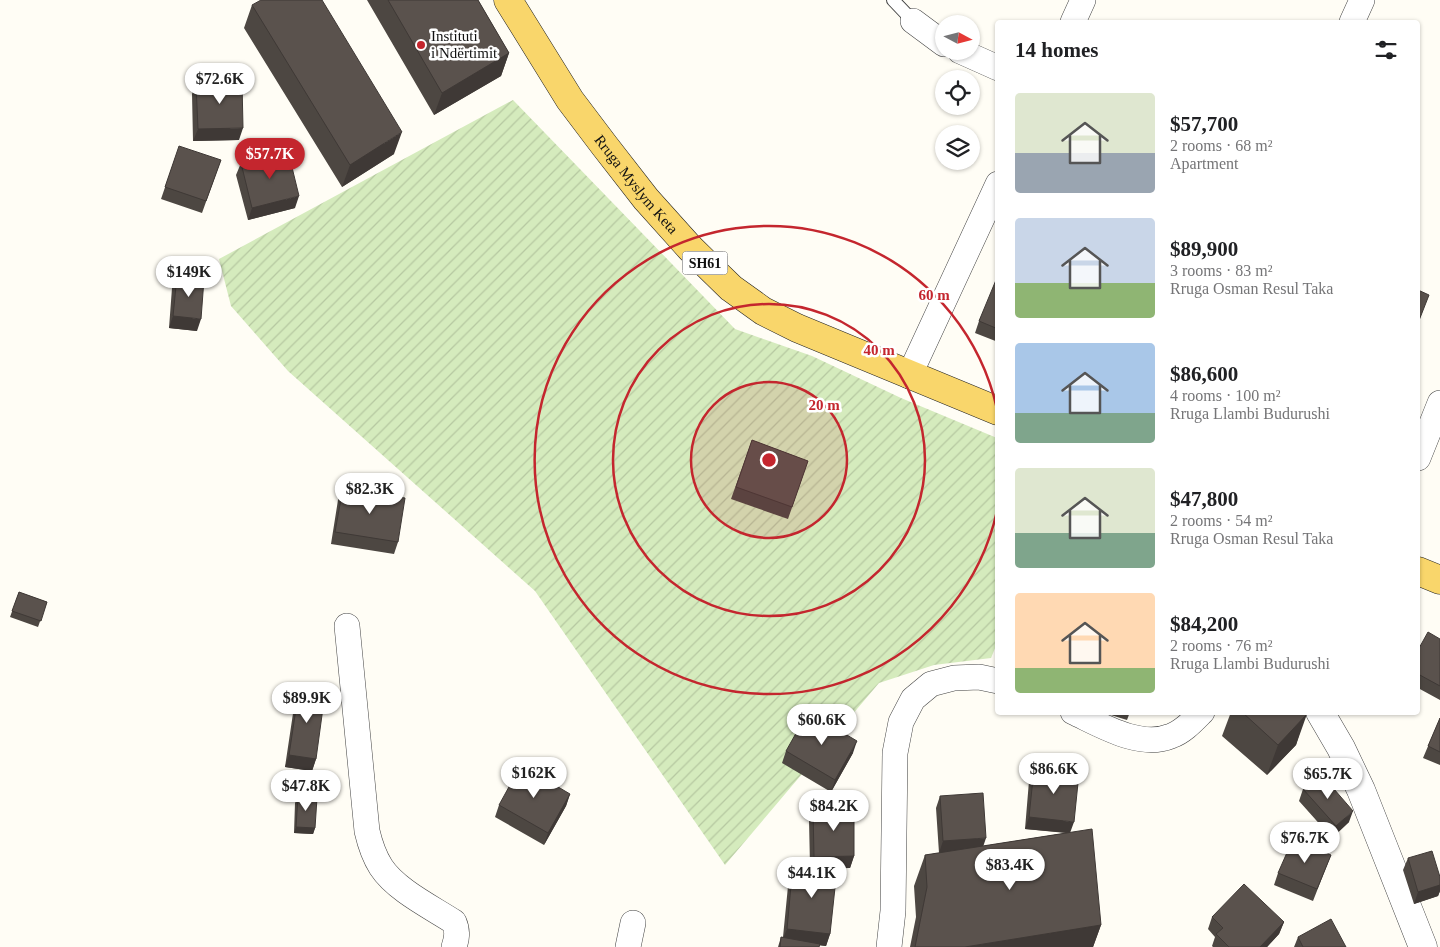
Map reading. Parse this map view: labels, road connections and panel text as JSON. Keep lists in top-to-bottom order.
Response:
{
  "streets": {
    "main road": ["Rruga Myslym Keta", "SH61"]
  },
  "places": ["Instituti i Ndërtimit"],
  "north": "right",
  "page": {
    "heading": "14 homes",
    "price": [
      "$72.6K",
      "$57.7K",
      "$149K",
      "$82.3K",
      "$89.9K",
      "$60.6K",
      "$86.6K",
      "$162K",
      "$65.7K",
      "$47.8K",
      "$84.2K",
      "$76.7K",
      "$83.4K",
      "$44.1K"
    ],
    "list": [
      {
        "name": "$57,700",
        "note": "2 rooms · 68 m² · Apartment"
      },
      {
        "name": "$89,900",
        "note": "3 rooms · 83 m² · Rruga Osman Resul Taka"
      },
      {
        "name": "$86,600",
        "note": "4 rooms · 100 m² · Rruga Llambi Budurushi"
      },
      {
        "name": "$47,800",
        "note": "2 rooms · 54 m² · Rruga Osman Resul Taka"
      },
      {
        "name": "$84,200",
        "note": "2 rooms · 76 m² · Rruga Llambi Budurushi"
      }
    ]
  },
  "rings": ["60 m", "40 m", "20 m"]
}
